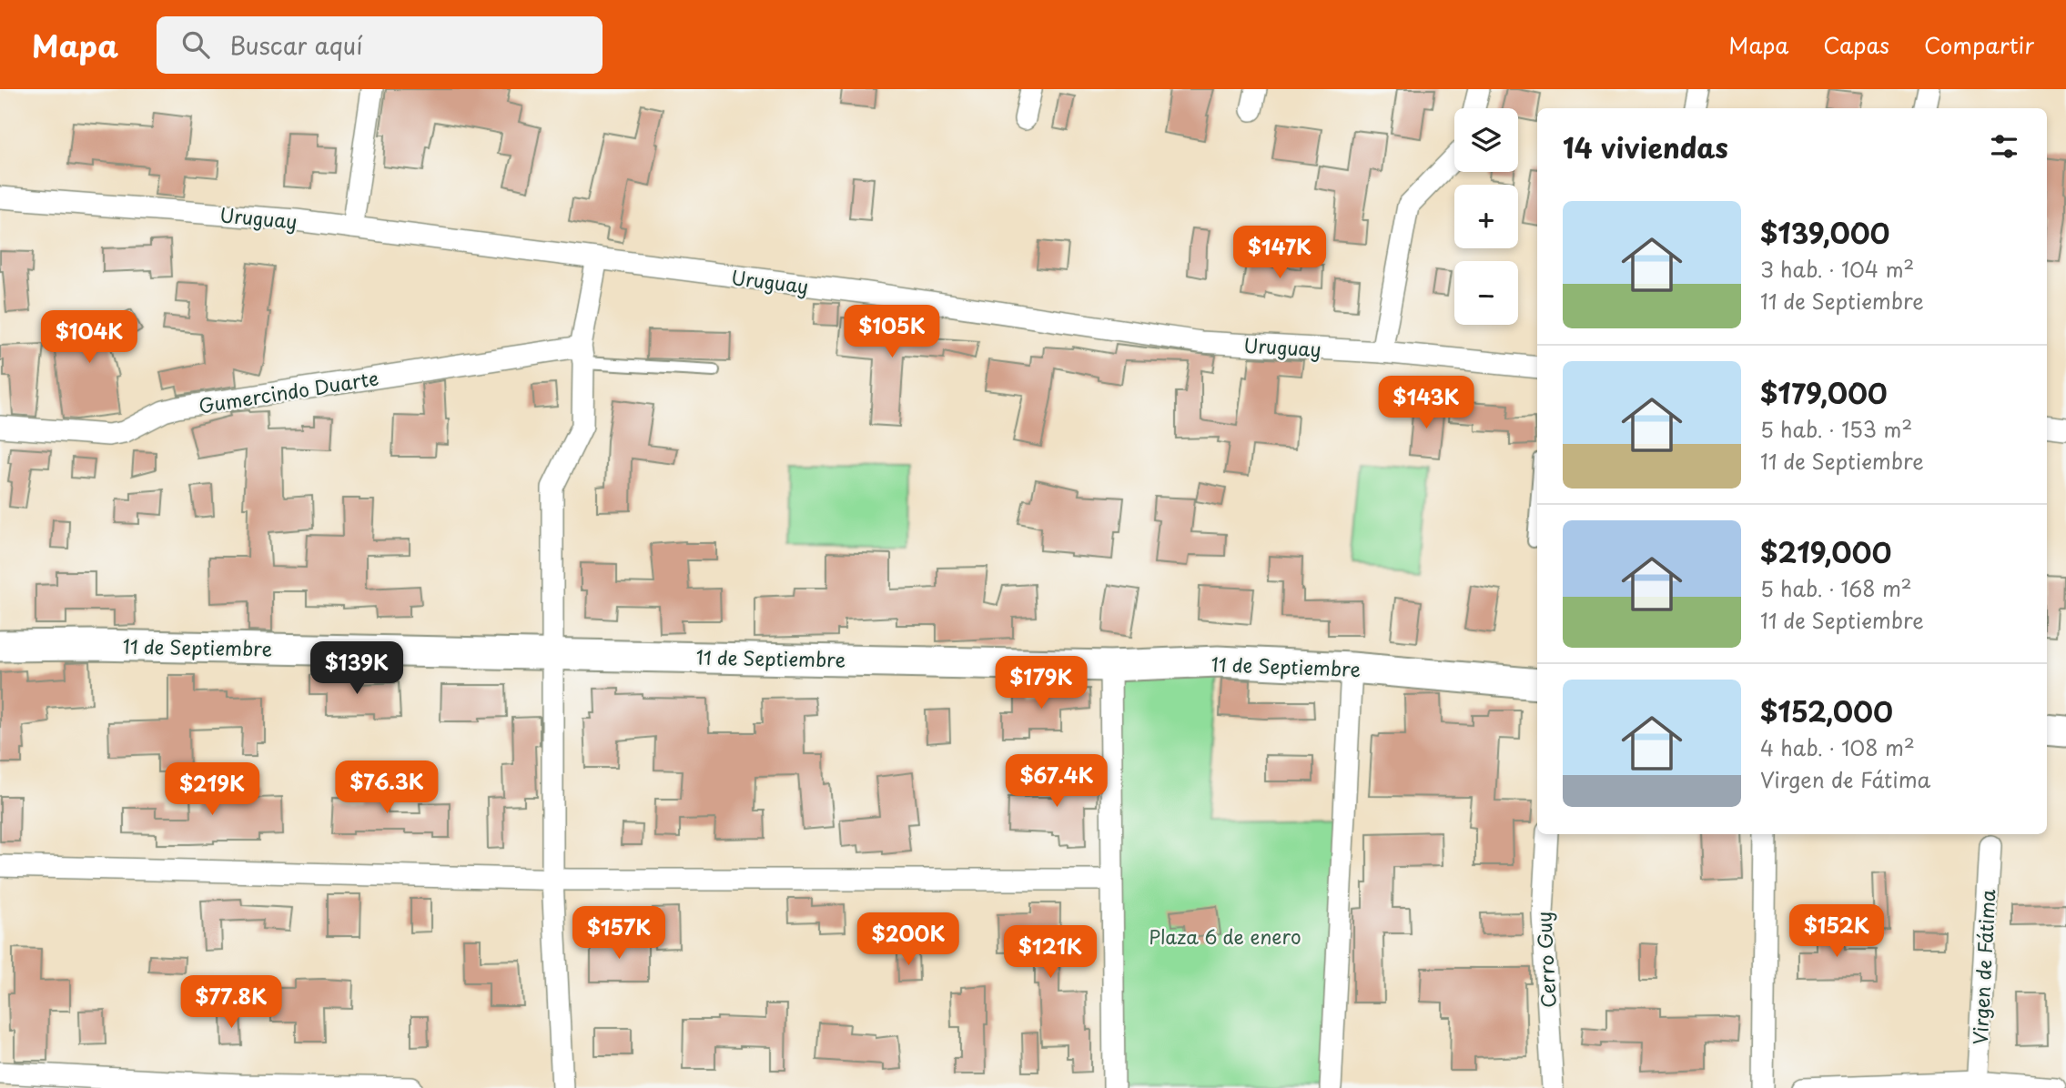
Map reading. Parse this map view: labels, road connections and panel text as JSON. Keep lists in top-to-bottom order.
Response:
{
  "streets": {
    "main road": ["11 de Septiembre"],
    "street": [
      "Uruguay",
      "Gumercindo Duarte",
      "Cerro Guy",
      "Virgen de Fátima"
    ]
  },
  "parks": ["Plaza 6 de enero"],
  "page": {
    "header": "Mapa",
    "search": "Buscar aquí",
    "nav": ["Mapa", "Capas", "Compartir"],
    "map_buttons": ["+", "−"],
    "heading": "14 viviendas",
    "list": [
      {
        "name": "$139,000",
        "note": "3 hab. · 104 m² · 11 de Septiembre"
      },
      {
        "name": "$179,000",
        "note": "5 hab. · 153 m² · 11 de Septiembre"
      },
      {
        "name": "$219,000",
        "note": "5 hab. · 168 m² · 11 de Septiembre"
      },
      {
        "name": "$152,000",
        "note": "4 hab. · 108 m² · Virgen de Fátima"
      }
    ],
    "price": [
      "$147K",
      "$105K",
      "$104K",
      "$143K",
      "$139K",
      "$179K",
      "$67.4K",
      "$76.3K",
      "$219K",
      "$152K",
      "$157K",
      "$200K",
      "$121K",
      "$77.8K"
    ]
  }
}
